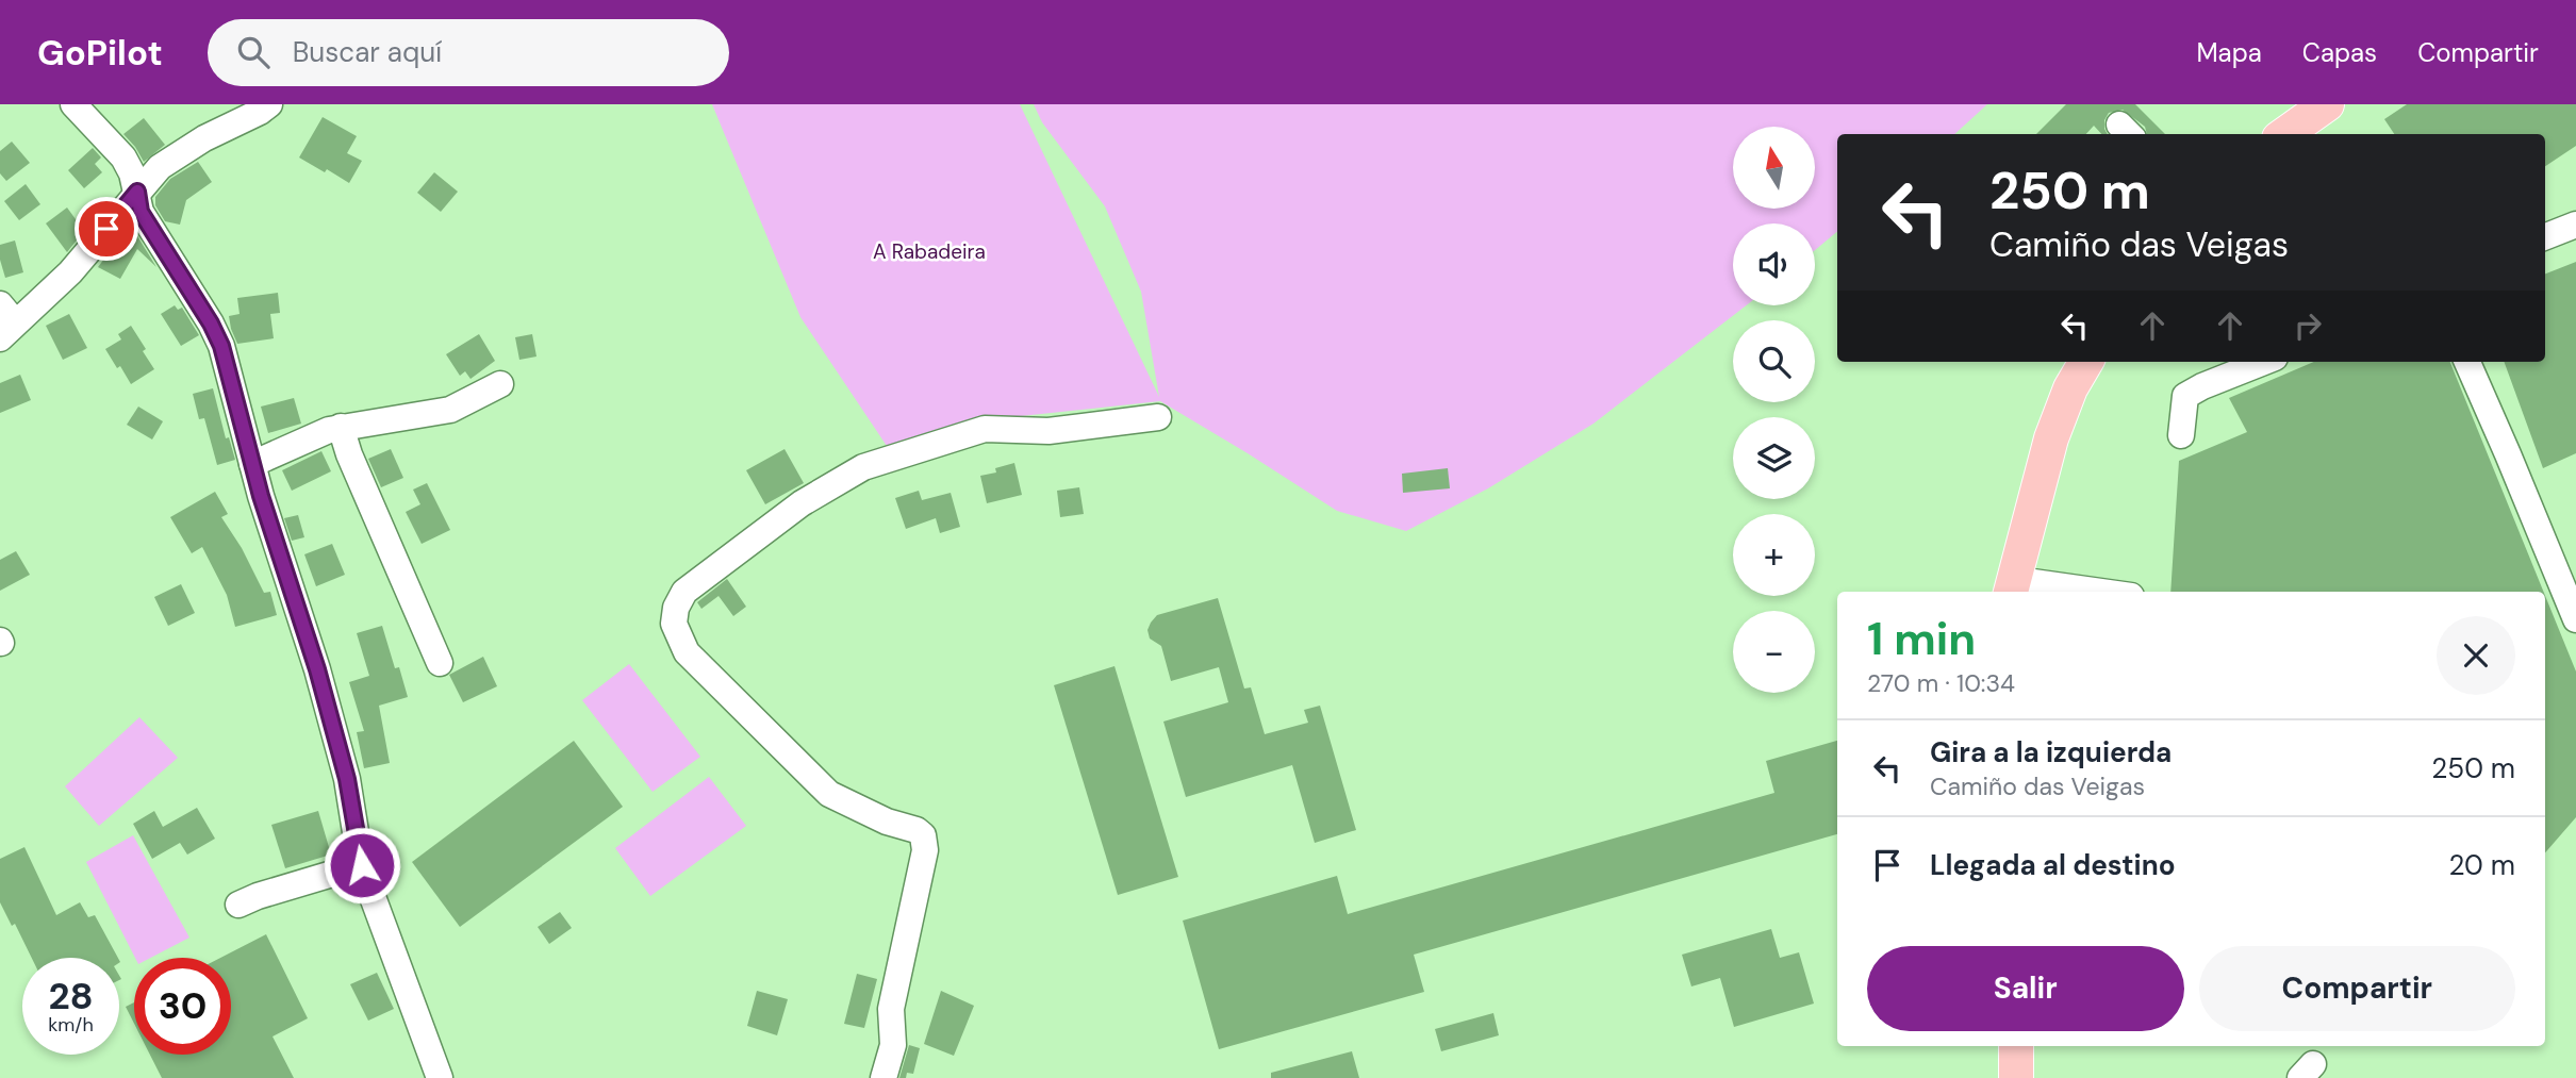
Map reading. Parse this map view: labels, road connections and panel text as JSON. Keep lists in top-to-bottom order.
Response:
{
  "parks": ["A Rabadeira"],
  "north": "top",
  "page": {
    "header": "GoPilot",
    "search": "Buscar aquí",
    "nav": ["Mapa", "Capas", "Compartir"],
    "map_buttons": ["+", "−"],
    "turn": ["250 m", "Camiño das Veigas"],
    "heading": ["1 min", "270 m · 10:34"],
    "list": [
      {
        "name": "Gira a la izquierda",
        "note": "Camiño das Veigas",
        "value": "250 m"
      },
      {
        "name": "Llegada al destino",
        "value": "20 m"
      }
    ],
    "buttons": ["Salir", "Compartir"],
    "speed": "28 km/h",
    "limit": "30"
  }
}
